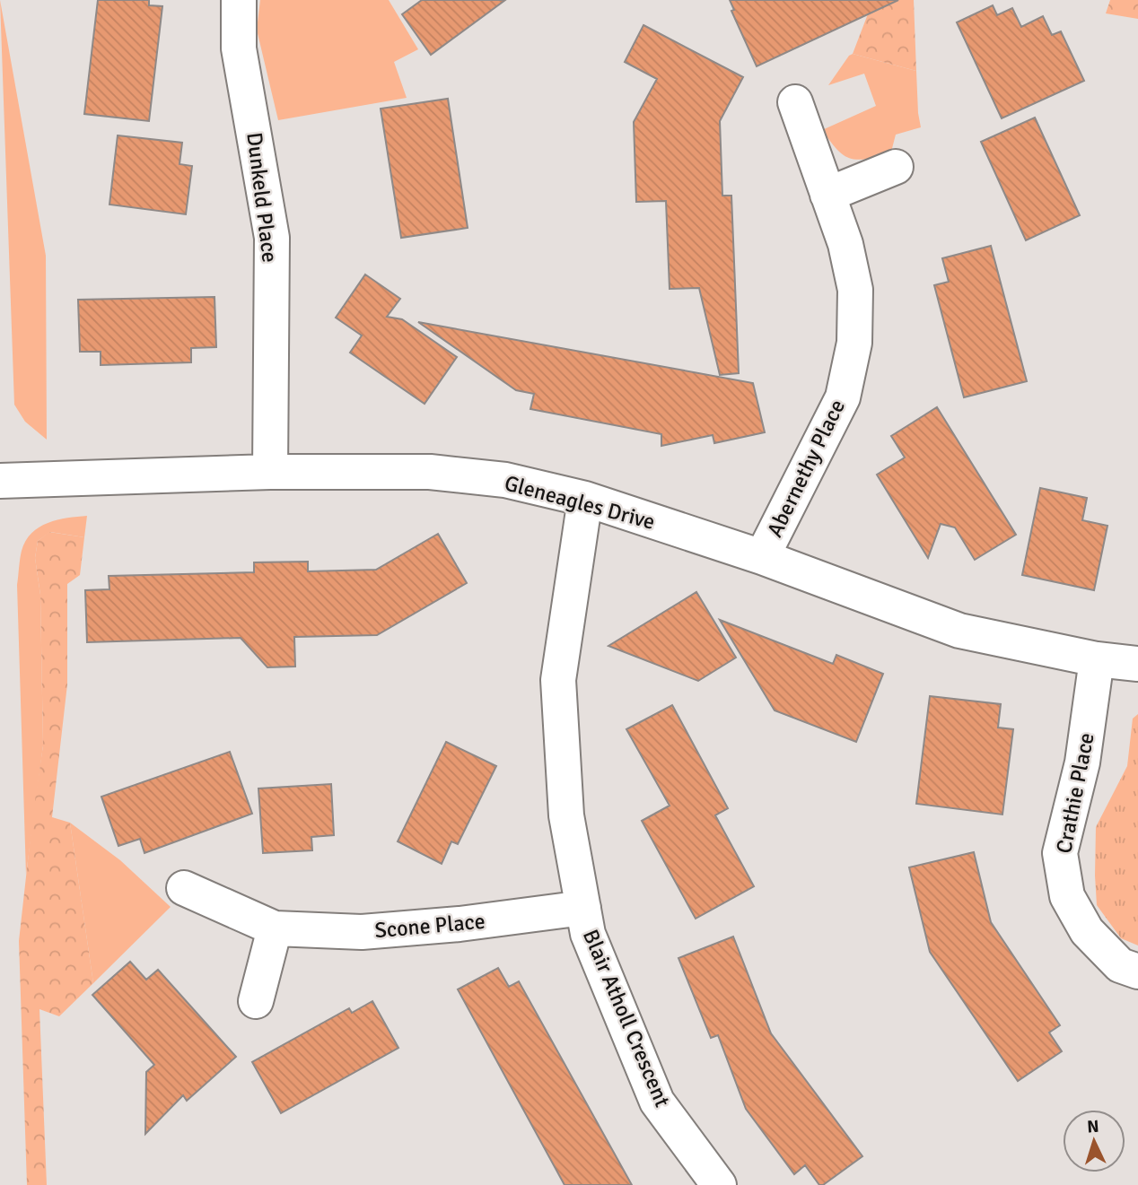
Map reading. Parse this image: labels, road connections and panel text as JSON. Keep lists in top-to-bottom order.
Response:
{
  "streets": {
    "street": [
      "Dunkeld Place",
      "Abernethy Place",
      "Gleneagles Drive",
      "Crathie Place",
      "Scone Place",
      "Blair Atholl Crescent"
    ]
  },
  "crossings": [
    ["Dunkeld Place", "Gleneagles Drive"],
    ["Abernethy Place", "Gleneagles Drive"],
    ["Gleneagles Drive", "Crathie Place"],
    ["Gleneagles Drive", "Blair Atholl Crescent"],
    ["Scone Place", "Blair Atholl Crescent"]
  ],
  "north": "top"
}
